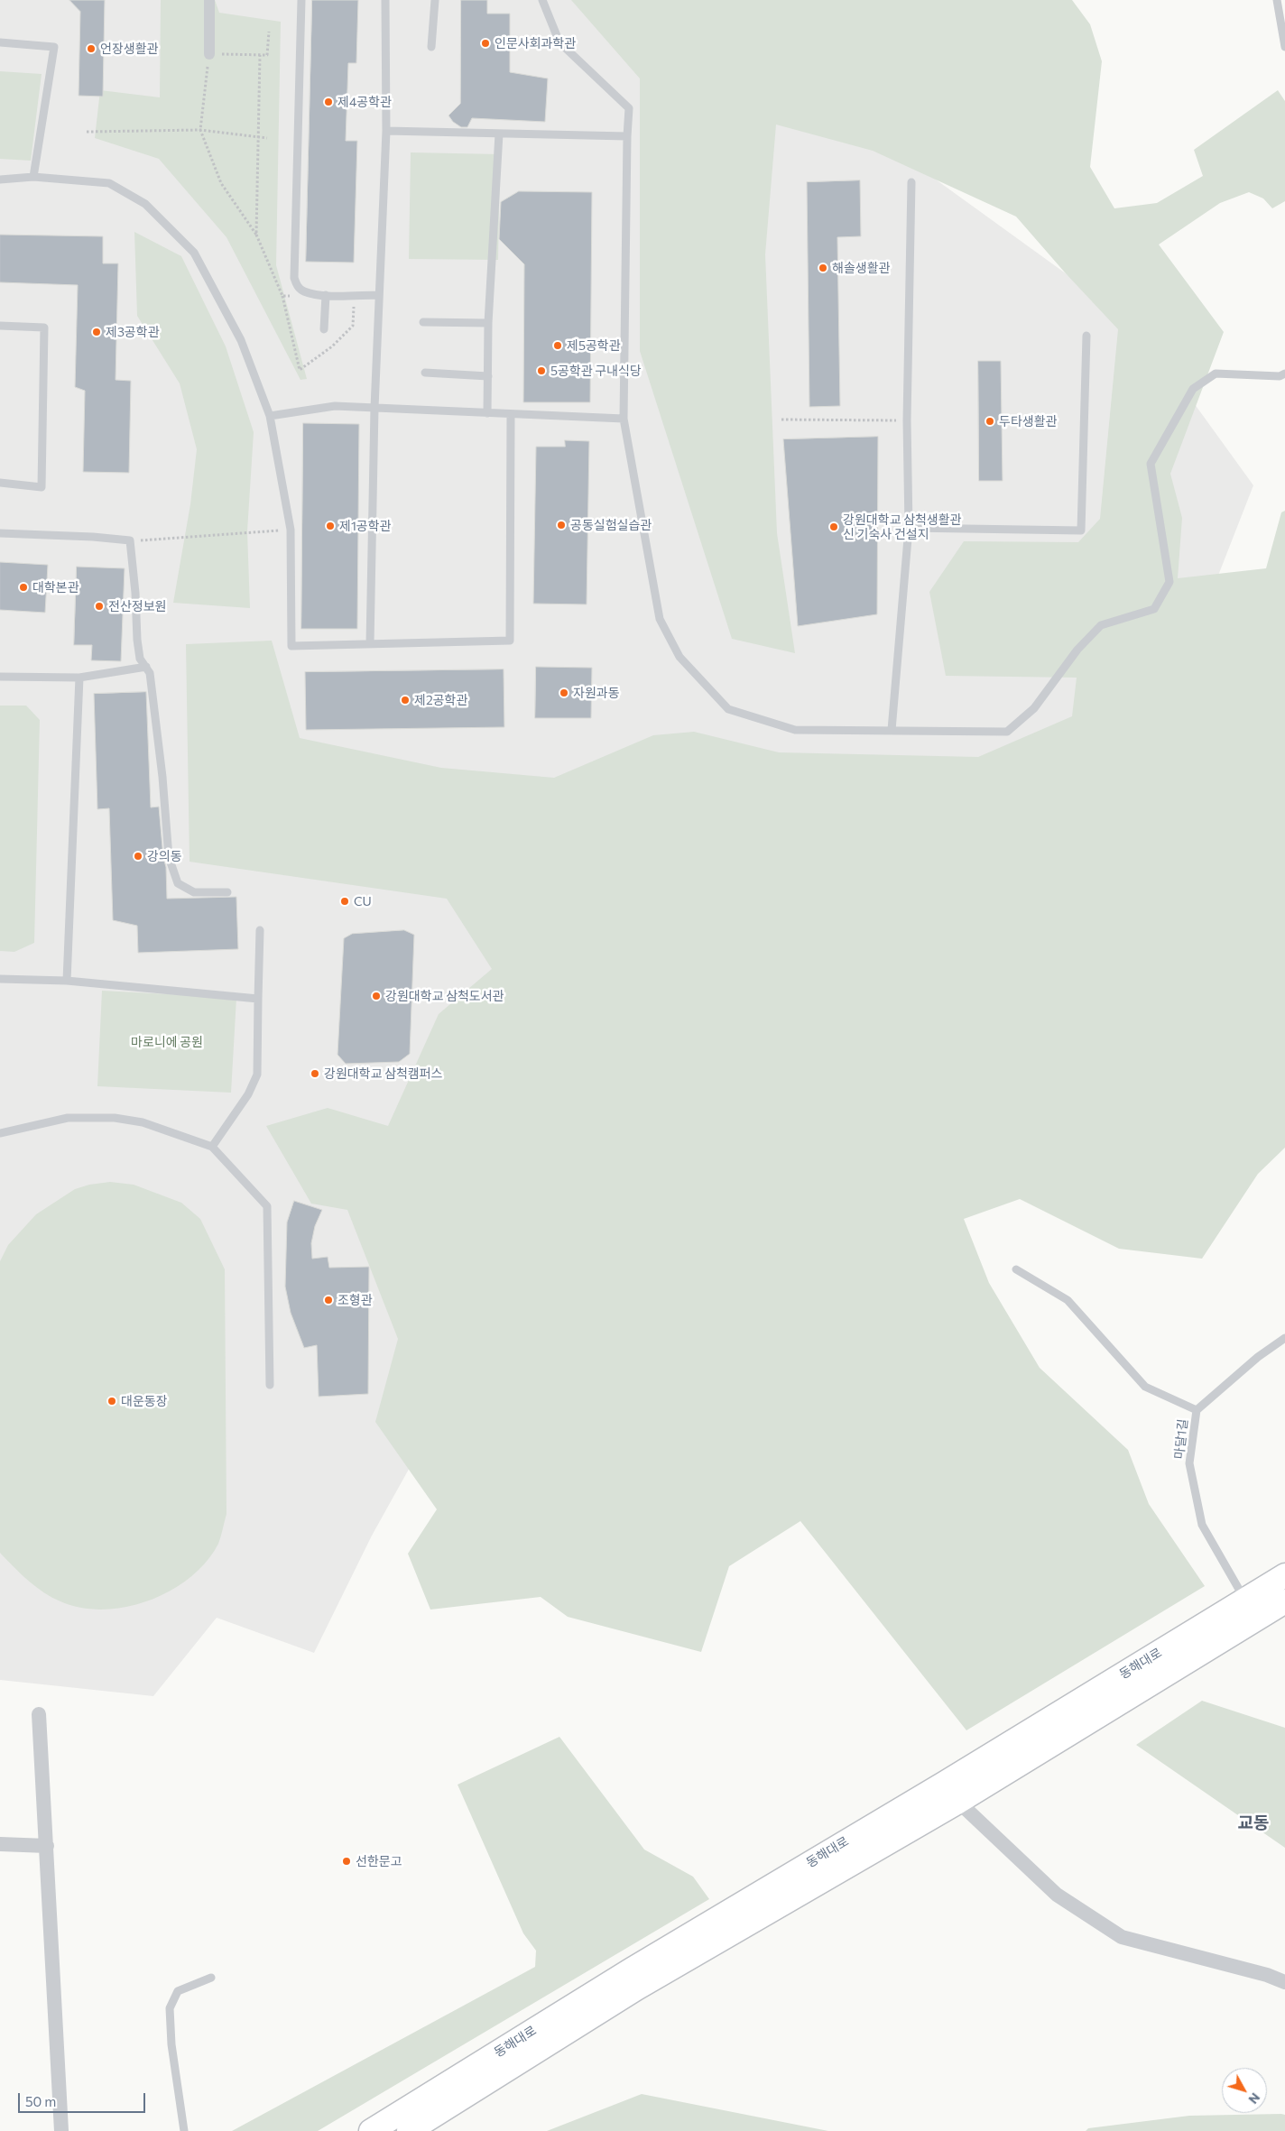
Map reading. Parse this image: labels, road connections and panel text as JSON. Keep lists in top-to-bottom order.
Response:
{
  "streets": {
    "main road": ["동해대로"],
    "lane": ["마달1길"]
  },
  "crossings": [
    ["마달1길", "동해대로"]
  ],
  "districts": ["교동"],
  "parks": ["마로니에 공원"],
  "places": [
    "인문사회과학관",
    "언장생활관",
    "제4공학관",
    "해솔생활관",
    "제3공학관",
    "제5공학관",
    "5공학관 구내식당",
    "두타생활관",
    "공동실험실습관",
    "제1공학관",
    "강원대학교 삼척생활관 신 기숙사 건설지",
    "대학본관",
    "전산정보원",
    "자원과동",
    "제2공학관",
    "강의동",
    "CU",
    "강원대학교 삼척도서관",
    "강원대학교 삼척캠퍼스",
    "조형관",
    "대운동장",
    "선한문고"
  ],
  "scale_bar": "50 m",
  "north": "bottom right"
}
